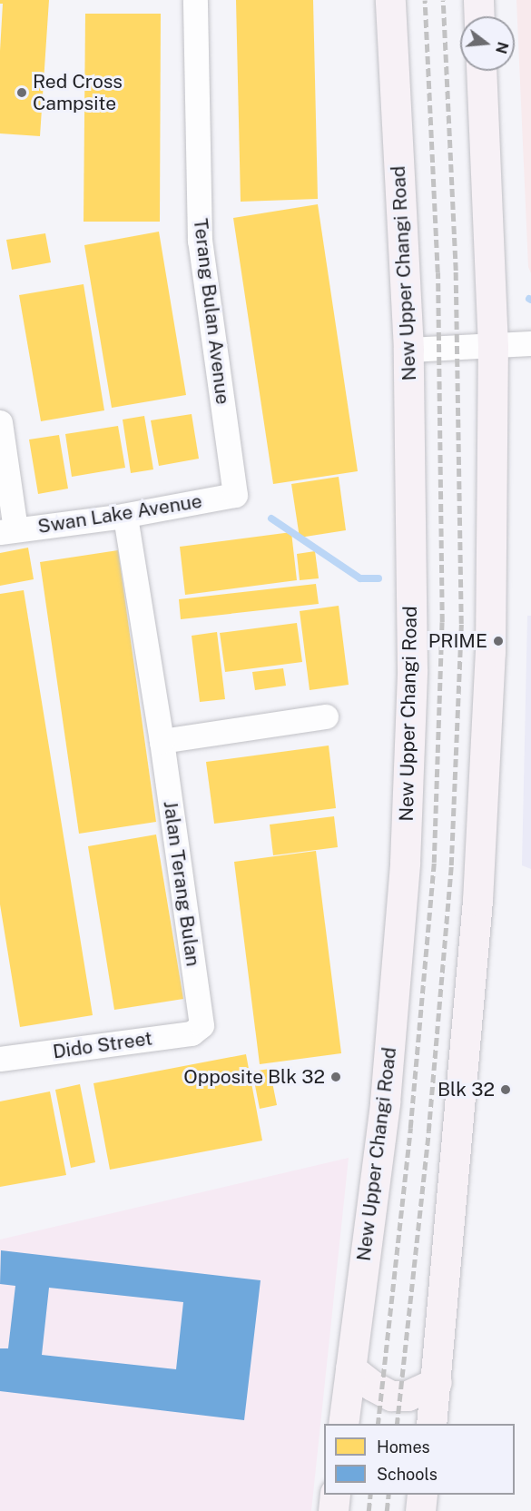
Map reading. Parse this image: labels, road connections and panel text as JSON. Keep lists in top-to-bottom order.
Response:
{
  "streets": {
    "main road": ["New Upper Changi Road"],
    "street": [
      "Terang Bulan Avenue",
      "Swan Lake Avenue",
      "Jalan Terang Bulan",
      "Dido Street"
    ]
  },
  "crossings": [
    ["Terang Bulan Avenue", "Swan Lake Avenue"],
    ["Swan Lake Avenue", "Jalan Terang Bulan"],
    ["Jalan Terang Bulan", "Dido Street"]
  ],
  "places": [
    "Red Cross Campsite",
    "PRIME",
    "Opposite Blk 32",
    "Blk 32"
  ],
  "legend": ["Homes", "Schools"],
  "north": "right"
}
